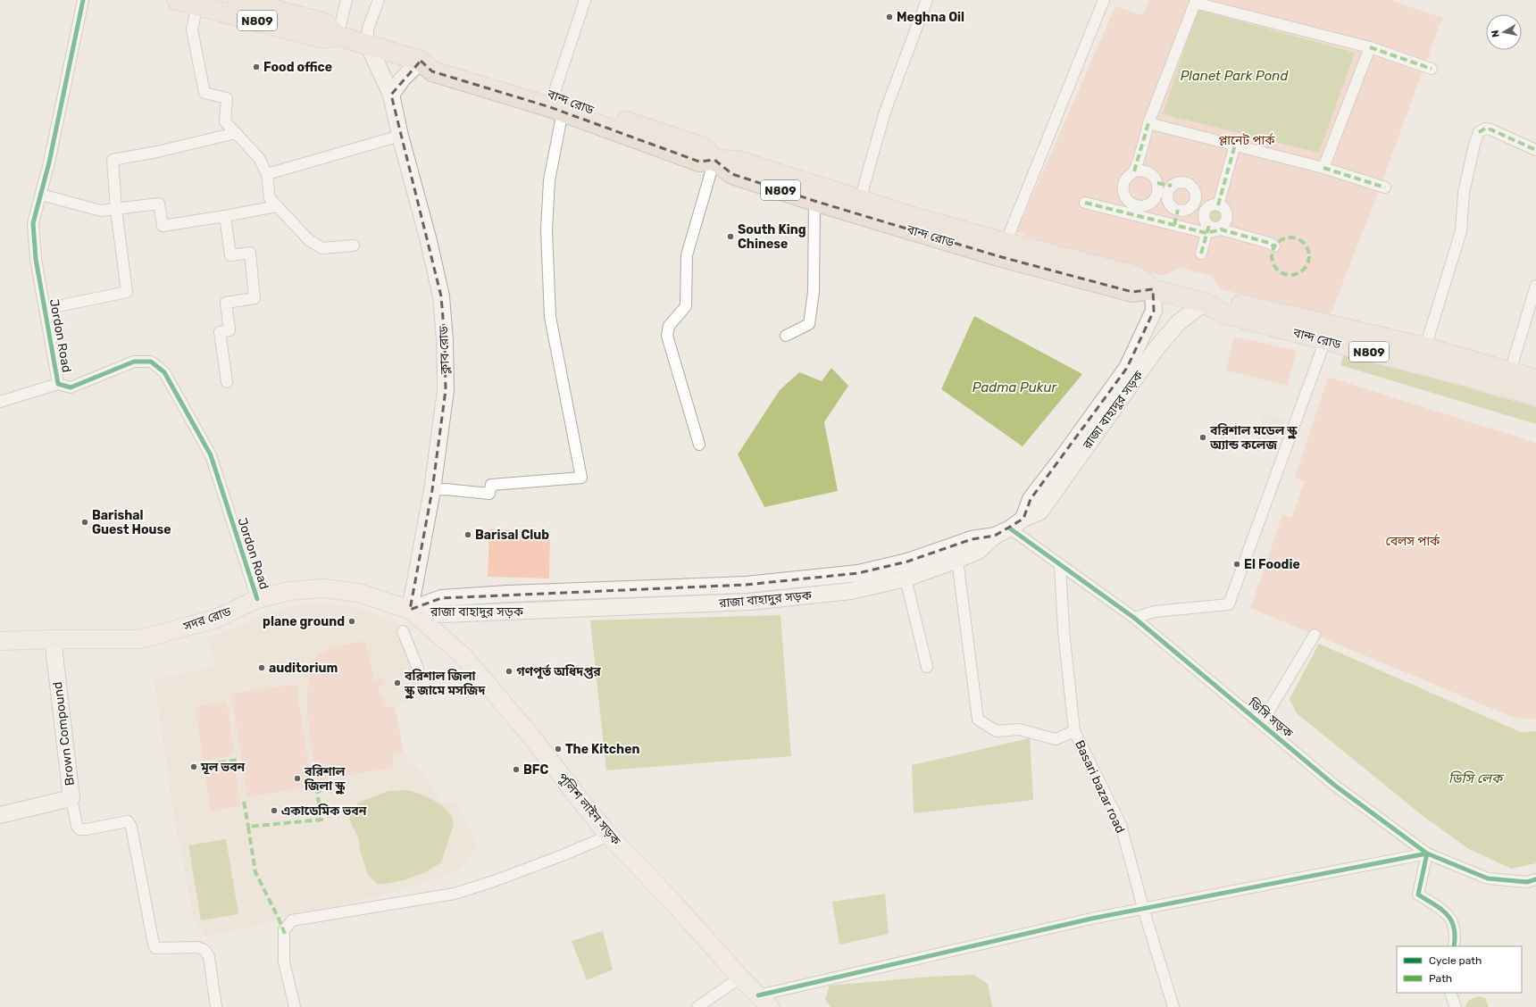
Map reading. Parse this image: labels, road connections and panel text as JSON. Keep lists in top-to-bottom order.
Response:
{
  "streets": {
    "highway": ["N809", "বান্দ রোড"],
    "main road": [
      "ক্লাব রোড",
      "রাজা বাহাদুর সড়ক",
      "সদর রোড",
      "Brown Compound",
      "পুলিশ লাইন সড়ক"
    ],
    "street": ["Jordon Road", "ডিসি সড়ক", "Basari bazar road"]
  },
  "crossings": [
    ["বান্দ রোড", "ক্লাব রোড"],
    ["বান্দ রোড", "রাজা বাহাদুর সড়ক"],
    ["Jordon Road", "সদর রোড"],
    ["ক্লাব রোড", "রাজা বাহাদুর সড়ক"],
    ["ক্লাব রোড", "সদর রোড"],
    ["ক্লাব রোড", "পুলিশ লাইন সড়ক"],
    ["রাজা বাহাদুর সড়ক", "সদর রোড"],
    ["রাজা বাহাদুর সড়ক", "ডিসি সড়ক"],
    ["রাজা বাহাদুর সড়ক", "পুলিশ লাইন সড়ক"],
    ["সদর রোড", "Brown Compound"],
    ["সদর রোড", "পুলিশ লাইন সড়ক"]
  ],
  "water": ["Planet Park Pond", "Padma Pukur", "ডিসি লেক"],
  "parks": ["প্লানেট পার্ক", "বেলস পার্ক"],
  "places": [
    "Meghna Oil",
    "Food office",
    "South King Chinese",
    "বরিশাল মডেল স্কুল অ্যান্ড কলেজ",
    "Barishal Guest House",
    "Barisal Club",
    "El Foodie",
    "plane ground",
    "auditorium",
    "গণপূর্ত অধিদপ্তর",
    "বরিশাল জিলা স্কুল জামে মসজিদ",
    "The Kitchen",
    "মূল ভবন",
    "BFC",
    "বরিশাল জিলা স্কুল",
    "একাডেমিক ভবন"
  ],
  "legend": ["Cycle path", "Path"],
  "north": "left"
}
